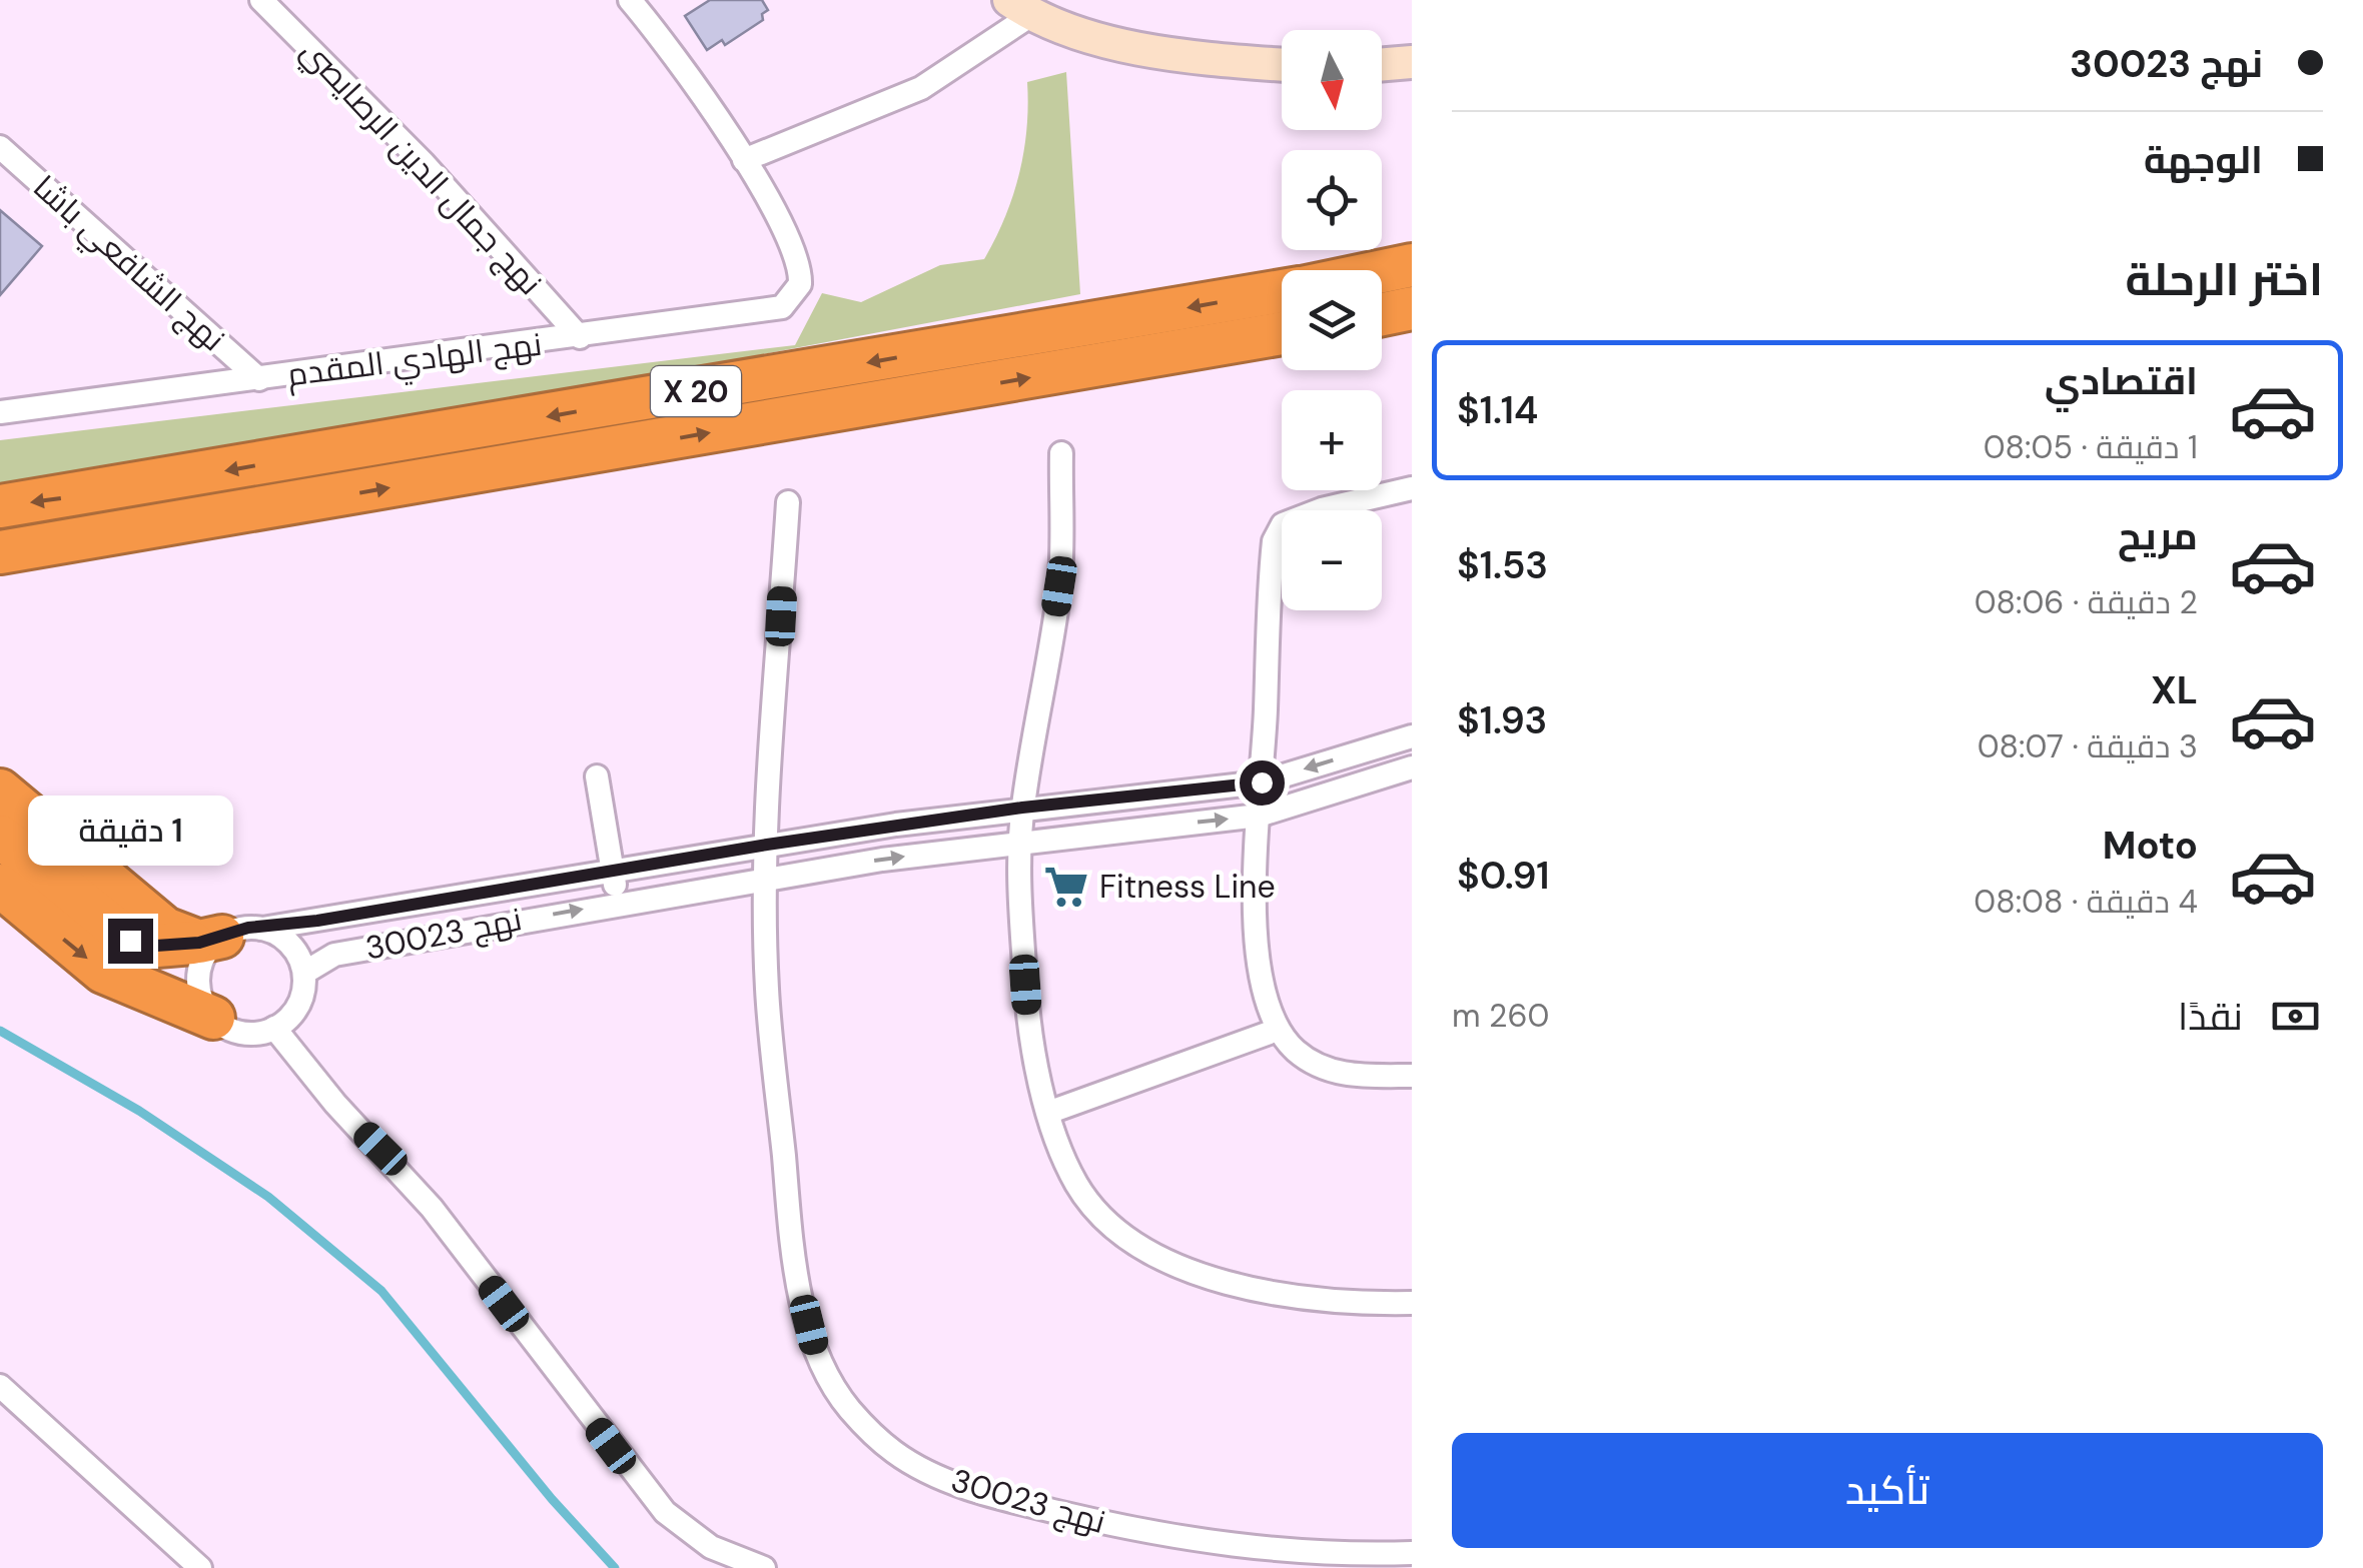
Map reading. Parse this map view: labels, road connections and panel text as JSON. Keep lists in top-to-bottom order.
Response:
{
  "streets": {
    "highway": ["X 20"],
    "street": [
      "نهج جمال الدين الرصايصي",
      "نهج الشافعي باشا",
      "نهج الهادي المقدم",
      "نهج 30023"
    ]
  },
  "crossings": [
    ["نهج جمال الدين الرصايصي", "نهج الهادي المقدم"],
    ["نهج الشافعي باشا", "نهج الهادي المقدم"]
  ],
  "places": {
    "supermarket": ["Fitness Line"]
  },
  "north": "bottom",
  "page": {
    "banner": ["نهج 30023", "الوجهة"],
    "map_buttons": ["+", "−"],
    "heading": "اختر الرحلة",
    "list": [
      {
        "name": "اقتصادي",
        "note": "1 دقيقة · 08:05",
        "value": "$1.14"
      },
      {
        "name": "مريح",
        "note": "2 دقيقة · 08:06",
        "value": "$1.53"
      },
      {
        "name": "XL",
        "note": "3 دقيقة · 08:07",
        "value": "$1.93"
      },
      {
        "name": "Moto",
        "note": "4 دقيقة · 08:08",
        "value": "$0.91"
      }
    ],
    "bubble": "1 دقيقة",
    "pay": ["نقدًا", "260 m"],
    "buttons": "تأكيد"
  }
}
